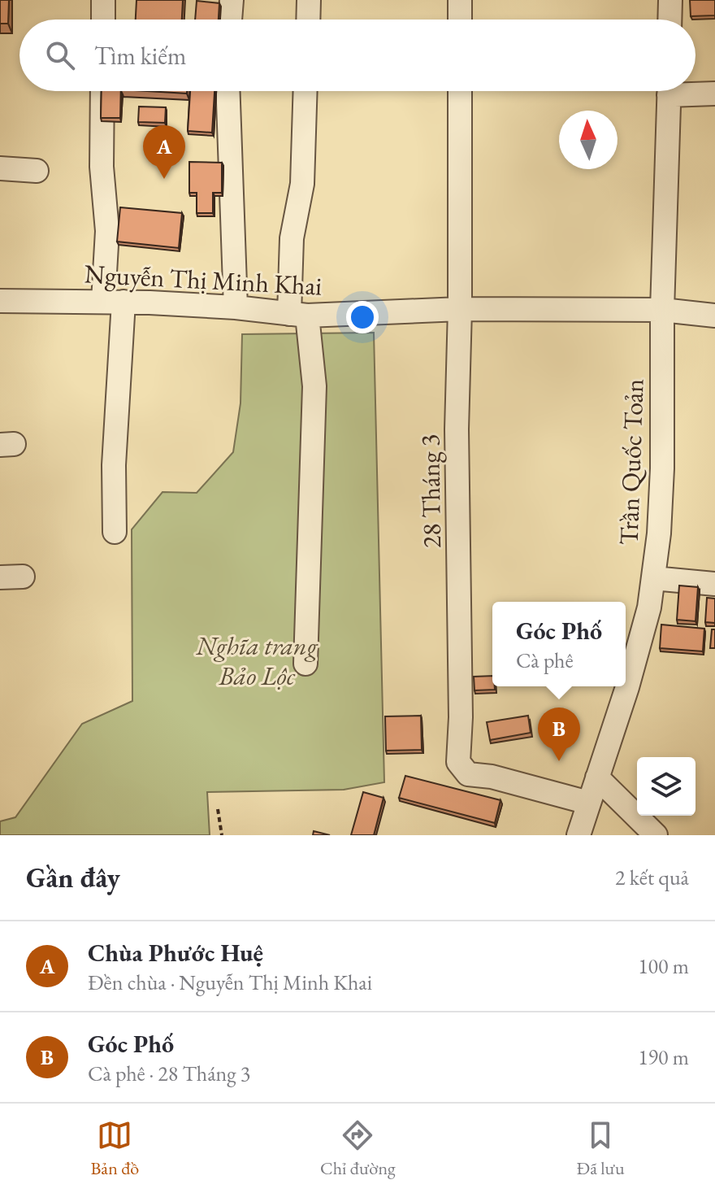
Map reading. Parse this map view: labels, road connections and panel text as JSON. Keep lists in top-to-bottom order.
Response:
{
  "streets": {
    "street": ["Nguyễn Thị Minh Khai", "Trần Quốc Toản", "28 Tháng 3"]
  },
  "crossings": [
    ["Nguyễn Thị Minh Khai", "Trần Quốc Toản"],
    ["Nguyễn Thị Minh Khai", "28 Tháng 3"],
    ["Trần Quốc Toản", "28 Tháng 3"]
  ],
  "parks": ["Nghĩa trang Bảo Lộc"],
  "north": "top",
  "page": {
    "search": "Tìm kiếm",
    "pins": ["A", "B"],
    "popup": ["Góc Phố", "Cà phê"],
    "heading": ["Gần đây", "2 kết quả"],
    "list": [
      {
        "mark": "A",
        "name": "Chùa Phước Huệ",
        "note": "Đền chùa · Nguyễn Thị Minh Khai",
        "value": "100 m"
      },
      {
        "mark": "B",
        "name": "Góc Phố",
        "note": "Cà phê · 28 Tháng 3",
        "value": "190 m"
      }
    ],
    "nav": ["Bản đồ", "Chỉ đường", "Đã lưu"]
  }
}
